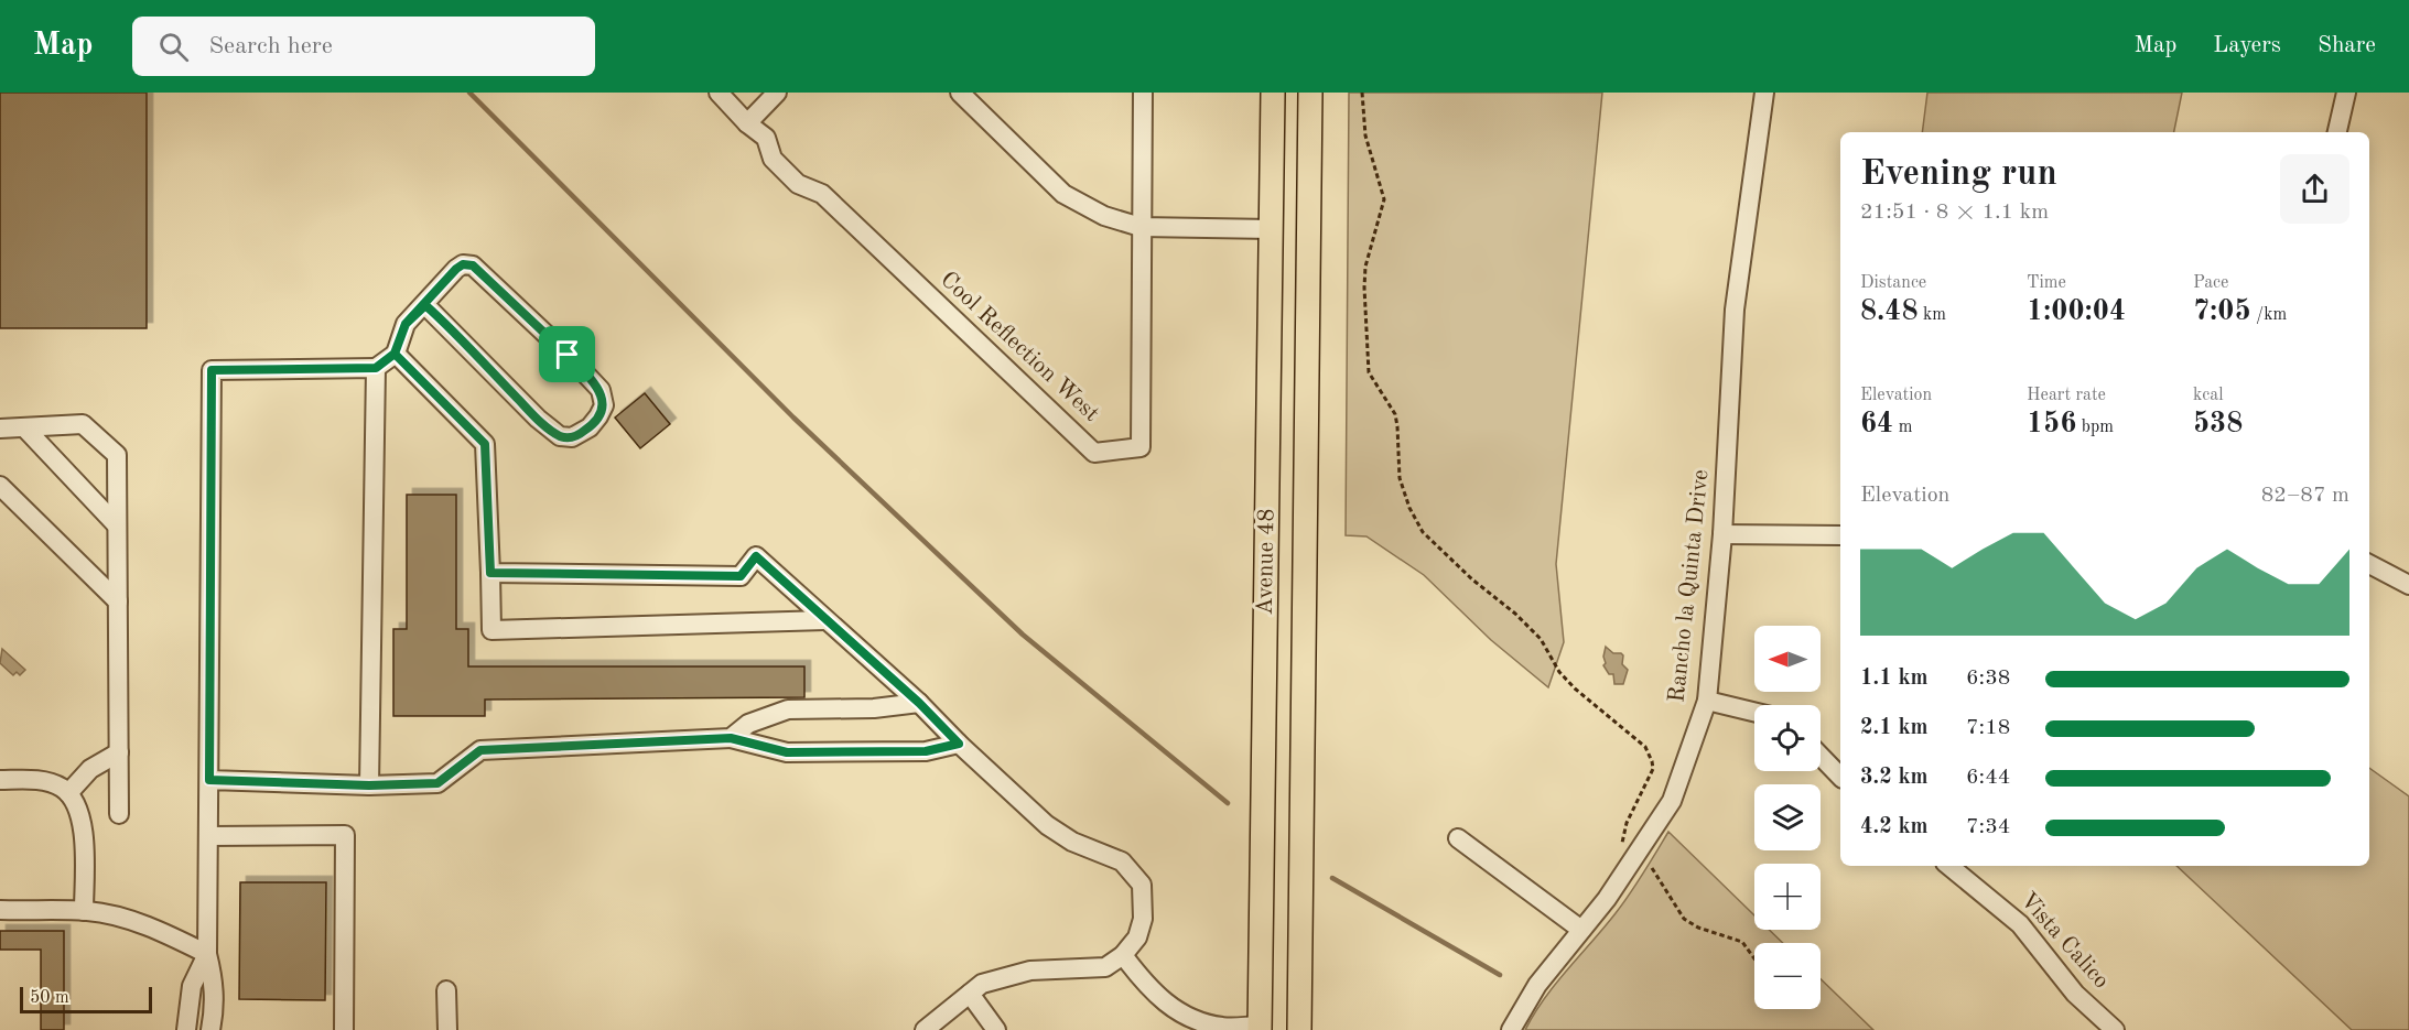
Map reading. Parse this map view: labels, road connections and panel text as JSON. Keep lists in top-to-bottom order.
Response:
{
  "streets": {
    "main road": ["Avenue 48"],
    "street": ["Cool Reflection West", "Rancho la Quinta Drive", "Vista Calico"]
  },
  "scale_bar": "50 m",
  "north": "left",
  "page": {
    "header": "Map",
    "search": "Search here",
    "nav": ["Map", "Layers", "Share"],
    "heading": ["Evening run", "21:51 · 8 × 1.1 km"],
    "stats": [
      ["Distance", "8.48 km"],
      ["Time", "1:00:04"],
      ["Pace", "7:05 /km"],
      ["Elevation", "64 m"],
      ["Heart rate", "156 bpm"],
      ["kcal", "538"]
    ],
    "chart": ["Elevation", "82–87 m"],
    "map_buttons": ["+", "−"],
    "list": [
      {
        "name": "1.1 km",
        "note": "6:38"
      },
      {
        "name": "2.1 km",
        "note": "7:18"
      },
      {
        "name": "3.2 km",
        "note": "6:44"
      },
      {
        "name": "4.2 km",
        "note": "7:34"
      }
    ],
    "scale": "50 m"
  }
}
